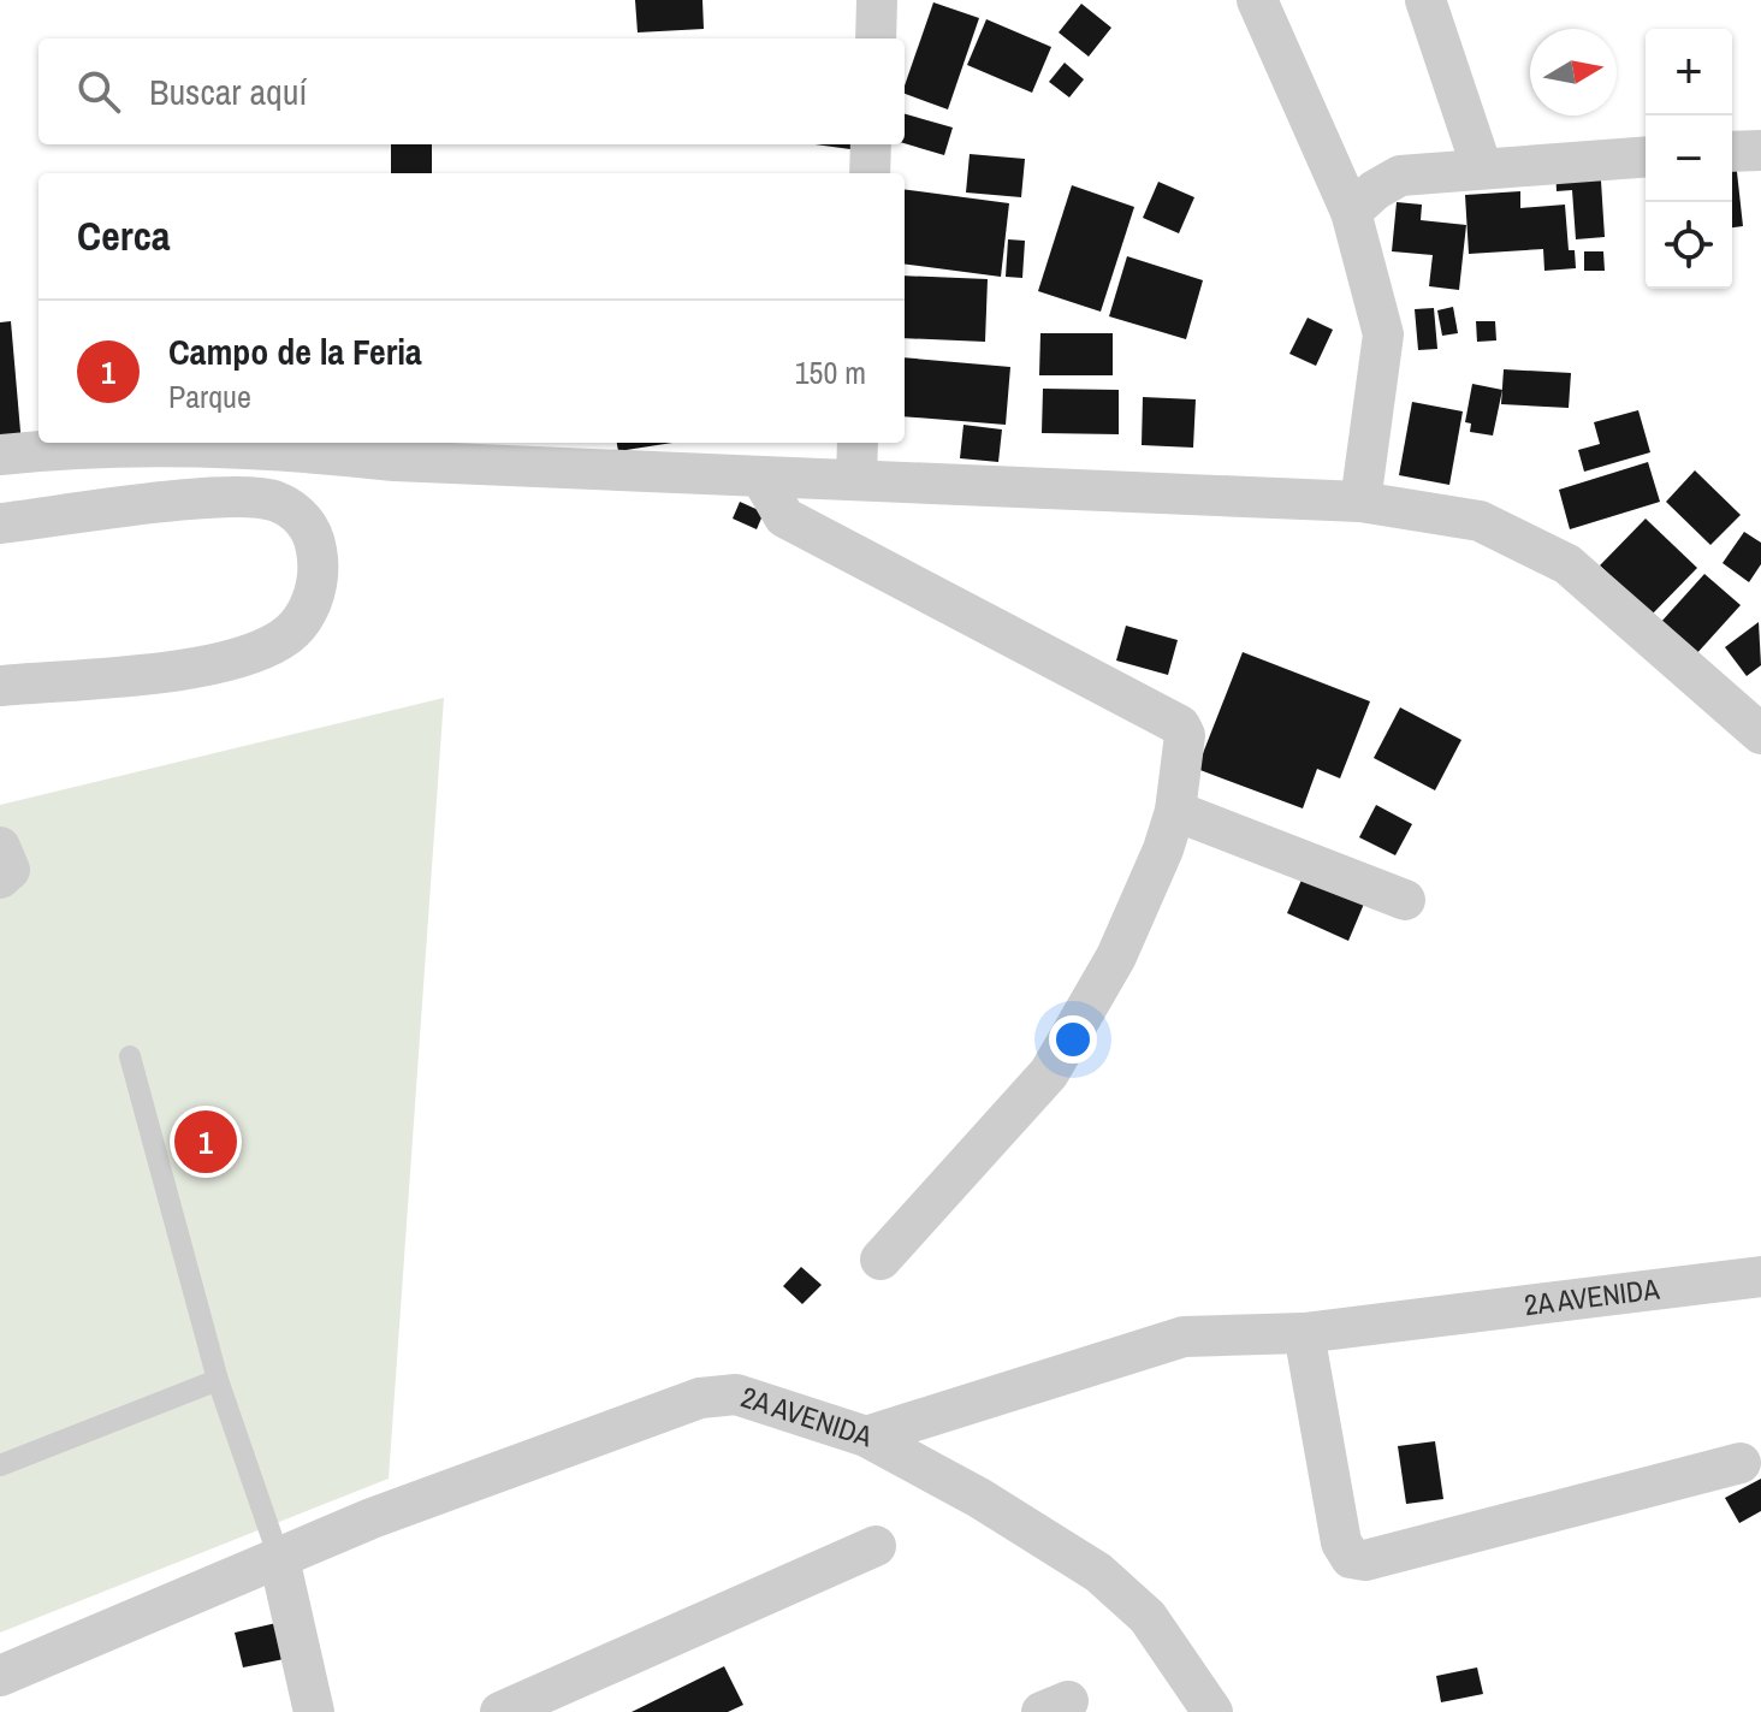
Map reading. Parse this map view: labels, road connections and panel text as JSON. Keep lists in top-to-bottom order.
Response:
{
  "streets": {
    "street": ["2A AVENIDA"]
  },
  "north": "right",
  "page": {
    "map_buttons": ["+", "−"],
    "search": "Buscar aquí",
    "heading": "Cerca",
    "list": [
      {
        "mark": "1",
        "name": "Campo de la Feria",
        "note": "Parque",
        "value": "150 m"
      }
    ],
    "pins": "1"
  }
}
